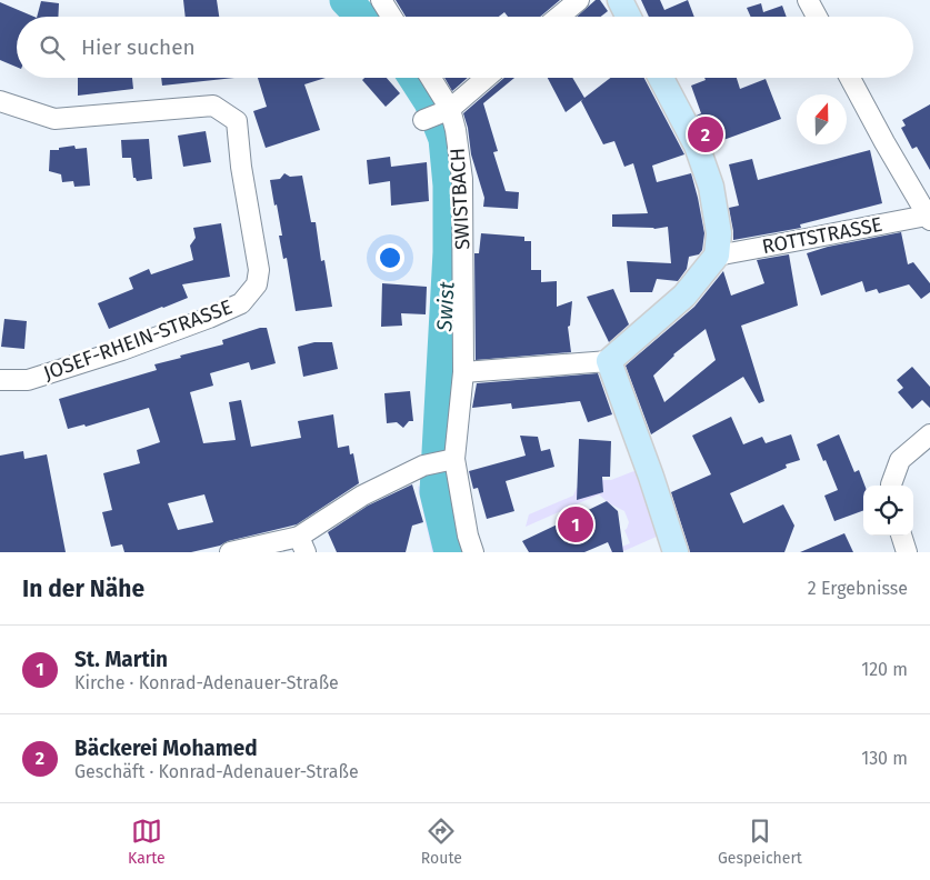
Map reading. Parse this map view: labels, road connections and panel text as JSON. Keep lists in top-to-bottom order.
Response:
{
  "streets": {
    "street": ["SWISTBACH", "ROTTSTRASSE", "JOSEF-RHEIN-STRASSE"]
  },
  "water": ["Swist"],
  "north": "top",
  "page": {
    "search": "Hier suchen",
    "pins": ["2", "1"],
    "heading": ["In der Nähe", "2 Ergebnisse"],
    "list": [
      {
        "mark": "1",
        "name": "St. Martin",
        "note": "Kirche · Konrad-Adenauer-Straße",
        "value": "120 m"
      },
      {
        "mark": "2",
        "name": "Bäckerei Mohamed",
        "note": "Geschäft · Konrad-Adenauer-Straße",
        "value": "130 m"
      }
    ],
    "nav": ["Karte", "Route", "Gespeichert"]
  }
}
